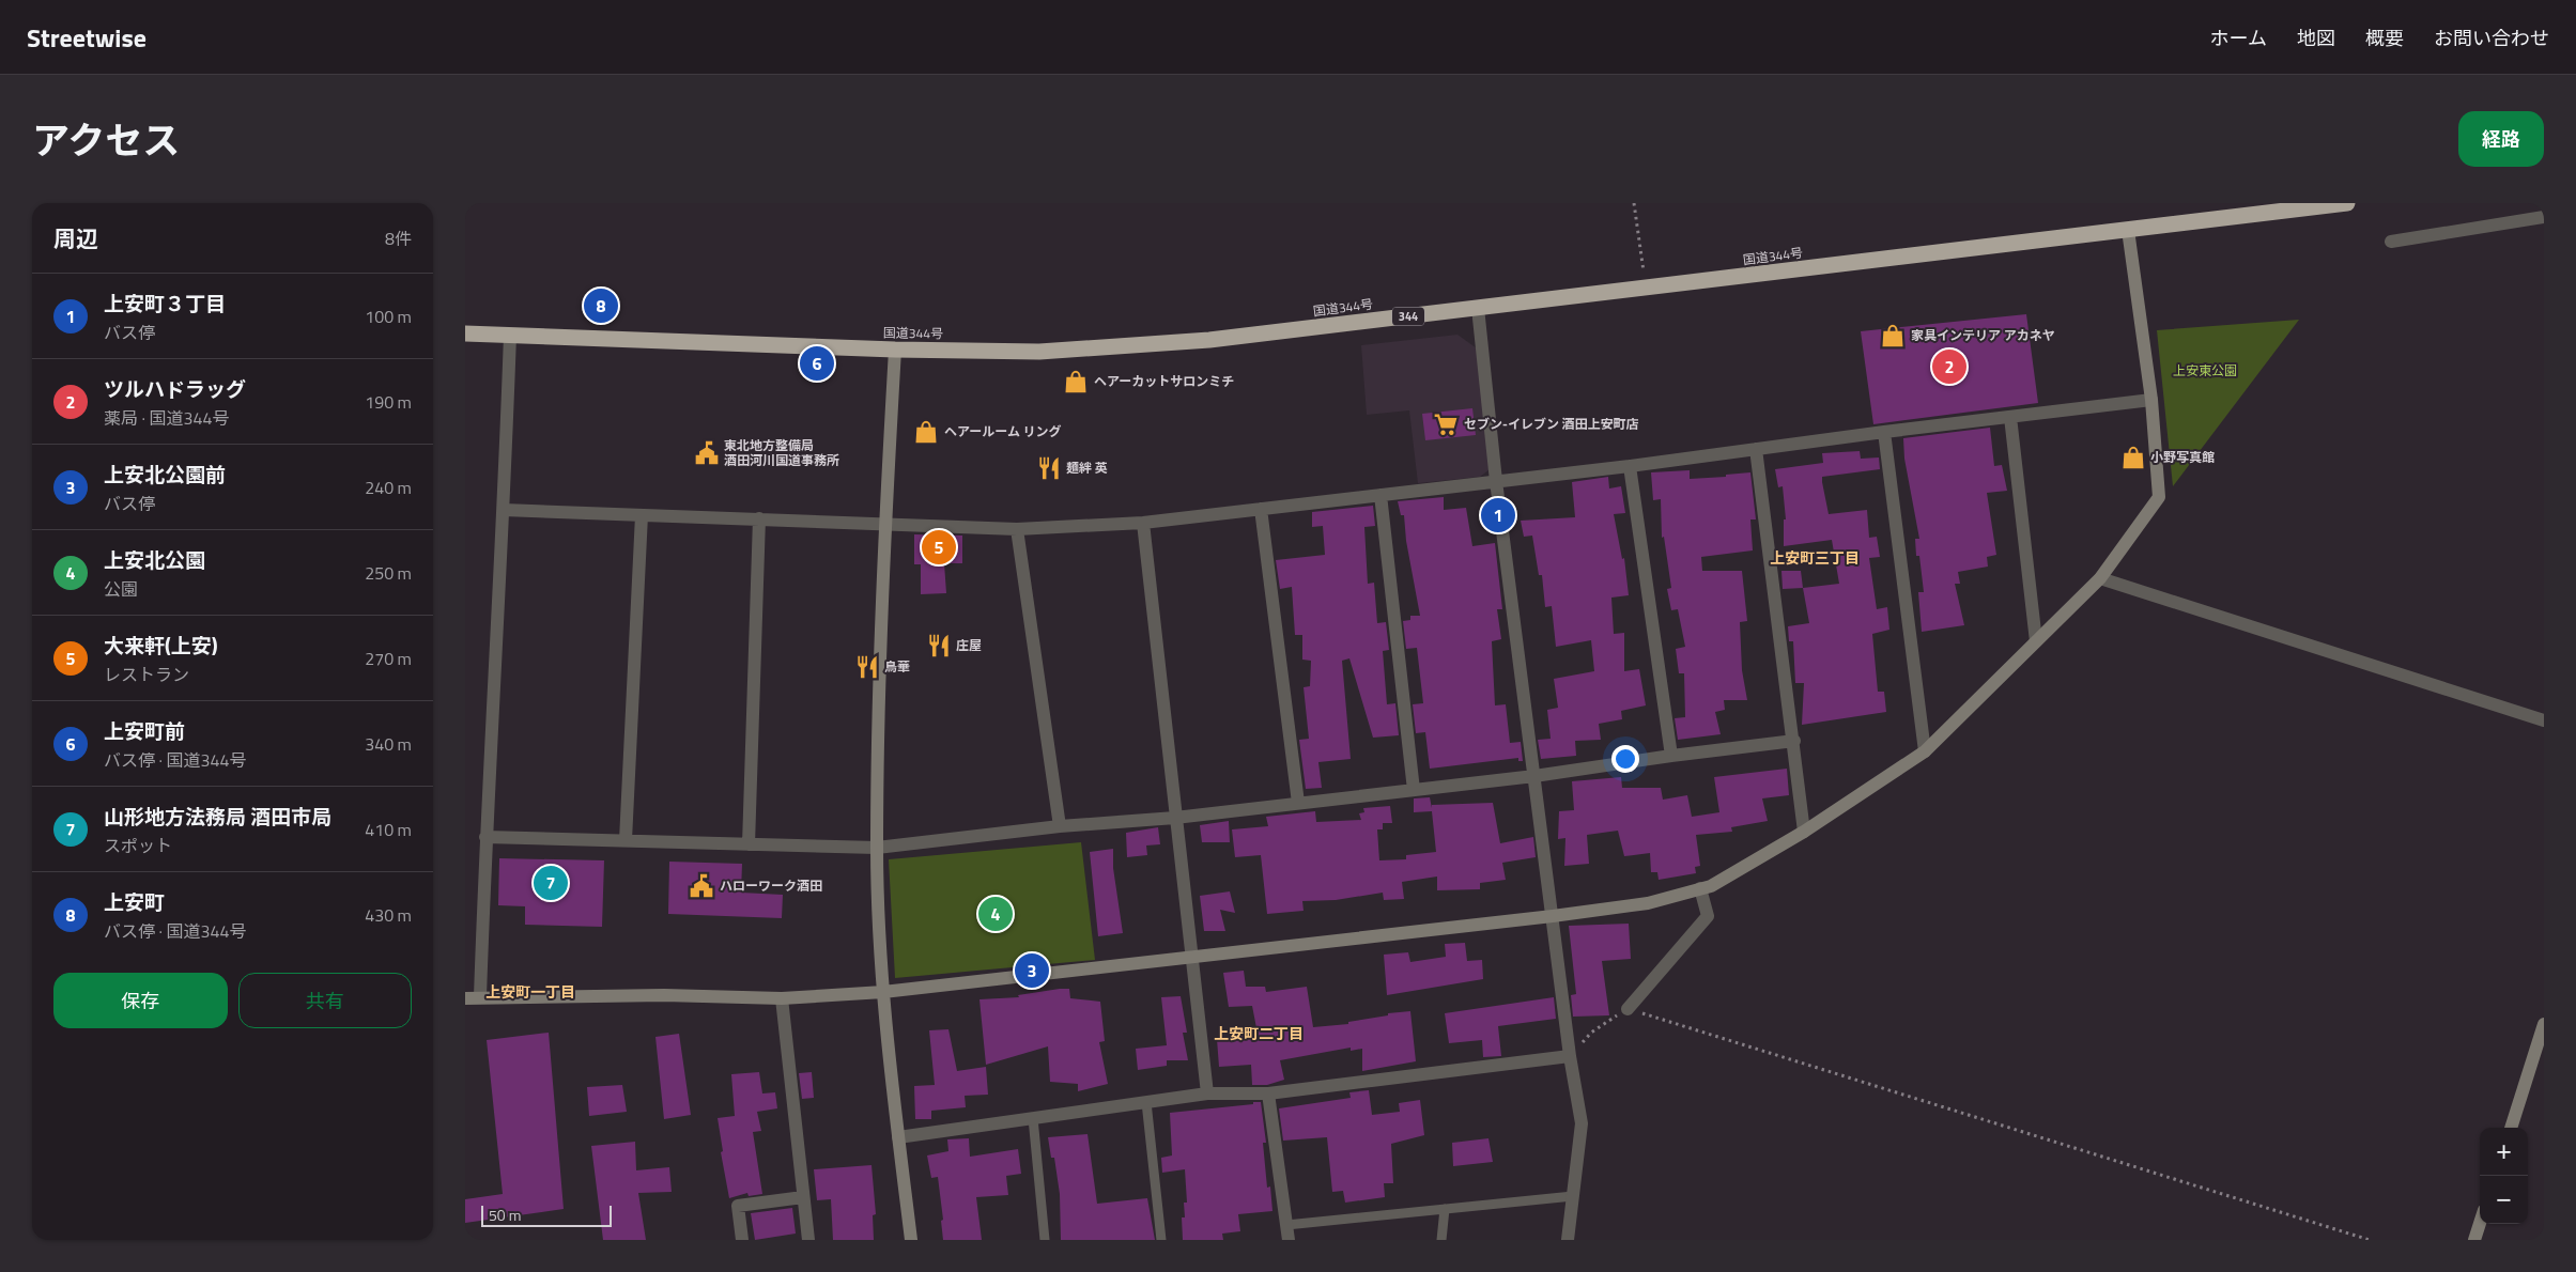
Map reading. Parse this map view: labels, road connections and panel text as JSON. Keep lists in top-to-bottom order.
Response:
{
  "streets": {
    "highway": ["国道344号", "344"]
  },
  "districts": ["上安町三丁目", "上安町一丁目", "上安町二丁目"],
  "parks": ["上安東公園"],
  "places": {
    "shop": [
      "家具インテリア アカネヤ",
      "ヘアーカットサロンミチ",
      "ヘアールーム リング",
      "小野写真館"
    ],
    "supermarket": ["セブン-イレブン 酒田上安町店"],
    "public building": ["東北地方整備局 酒田河川国道事務所", "ハローワーク酒田"],
    "restaurant": ["麺絆 英", "庄屋", "鳥華"]
  },
  "scale_bar": "50 m",
  "page": {
    "header": "Streetwise",
    "nav": [
      "ホーム",
      "地図",
      "概要",
      "お問い合わせ"
    ],
    "title": "アクセス",
    "buttons": [
      "経路",
      ["保存", "共有"]
    ],
    "heading": ["周辺", "8件"],
    "list": [
      {
        "mark": "1",
        "name": "上安町３丁目",
        "note": "バス停",
        "value": "100 m"
      },
      {
        "mark": "2",
        "name": "ツルハドラッグ",
        "note": "薬局 · 国道344号",
        "value": "190 m"
      },
      {
        "mark": "3",
        "name": "上安北公園前",
        "note": "バス停",
        "value": "240 m"
      },
      {
        "mark": "4",
        "name": "上安北公園",
        "note": "公園",
        "value": "250 m"
      },
      {
        "mark": "5",
        "name": "大来軒(上安)",
        "note": "レストラン",
        "value": "270 m"
      },
      {
        "mark": "6",
        "name": "上安町前",
        "note": "バス停 · 国道344号",
        "value": "340 m"
      },
      {
        "mark": "7",
        "name": "山形地方法務局 酒田市局",
        "note": "スポット",
        "value": "410 m"
      },
      {
        "mark": "8",
        "name": "上安町",
        "note": "バス停 · 国道344号",
        "value": "430 m"
      }
    ],
    "pins": [
      "8",
      "6",
      "2",
      "1",
      "5",
      "7",
      "4",
      "3"
    ],
    "map_buttons": ["+", "−"],
    "scale": "50 m"
  }
}
